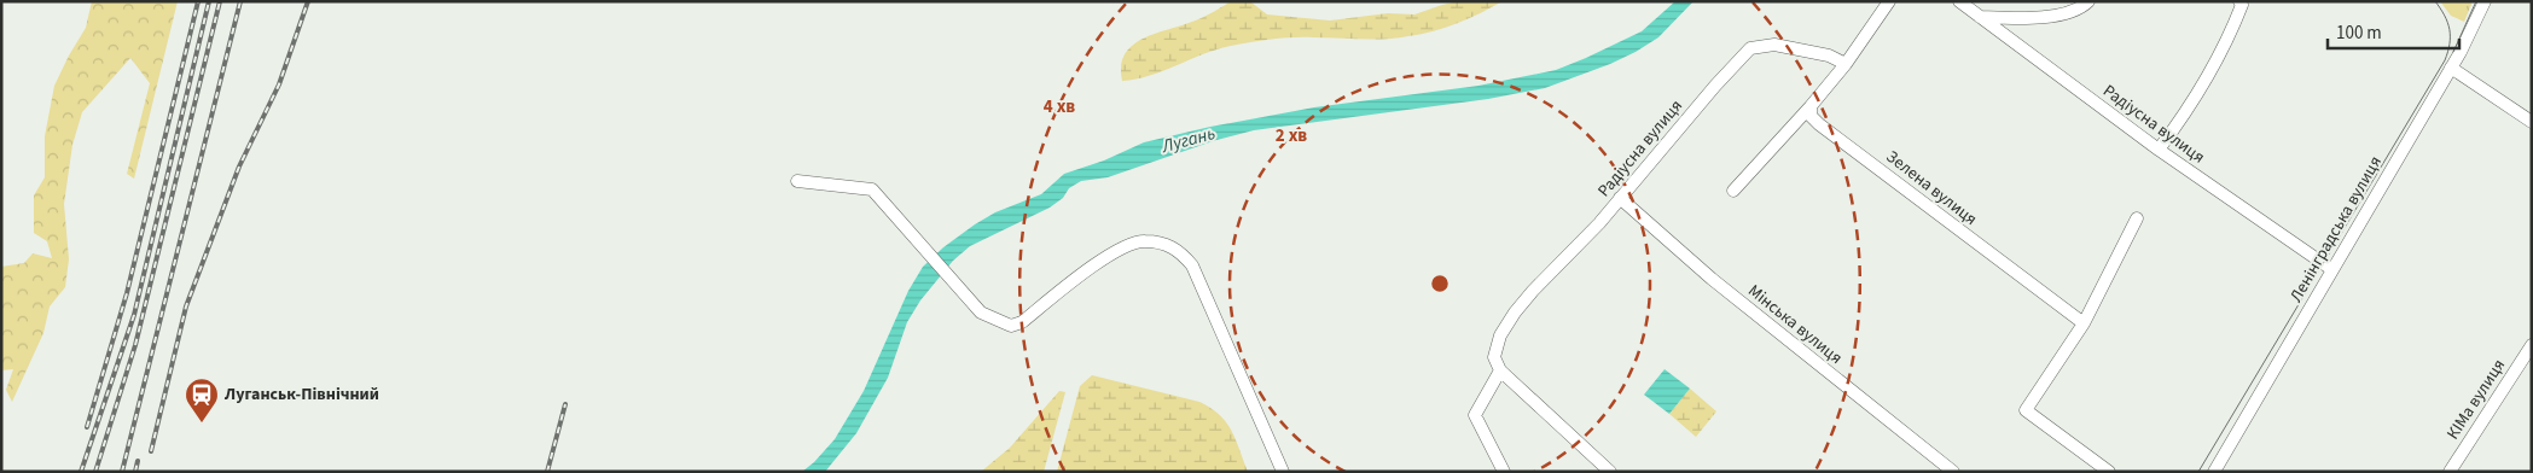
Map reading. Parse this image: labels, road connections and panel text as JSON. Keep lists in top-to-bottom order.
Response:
{
  "streets": {
    "street": [
      "Радіусна вулиця",
      "Зелена вулиця",
      "Ленінградська вулиця",
      "Мінська вулиця",
      "КІМа вулиця"
    ]
  },
  "crossings": [
    ["Радіусна вулиця", "Ленінградська вулиця"],
    ["Радіусна вулиця", "Мінська вулиця"]
  ],
  "water": ["Лугань"],
  "places": {
    "station": ["Луганськ-Північний"]
  },
  "scale_bar": "100 m",
  "rings": ["4 хв", "2 хв"]
}
